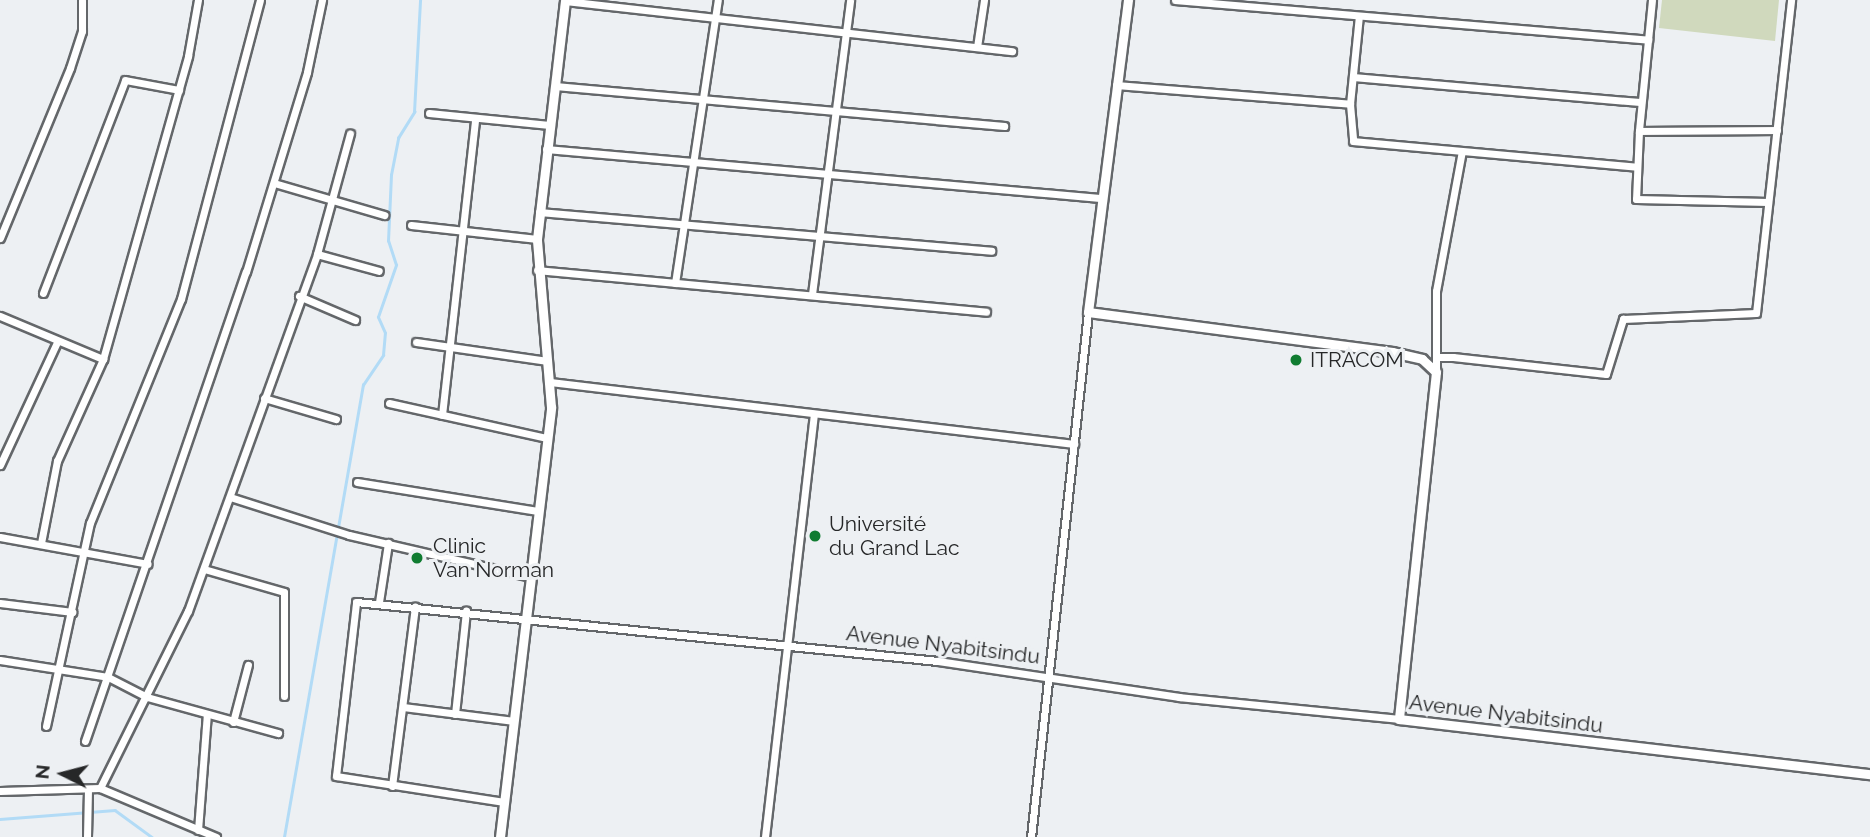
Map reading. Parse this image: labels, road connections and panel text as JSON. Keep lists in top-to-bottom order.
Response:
{
  "streets": {
    "street": ["Avenue Nyabitsindu"]
  },
  "places": ["ITRACOM", "Université du Grand Lac", "Clinic Van Norman"],
  "north": "left"
}
